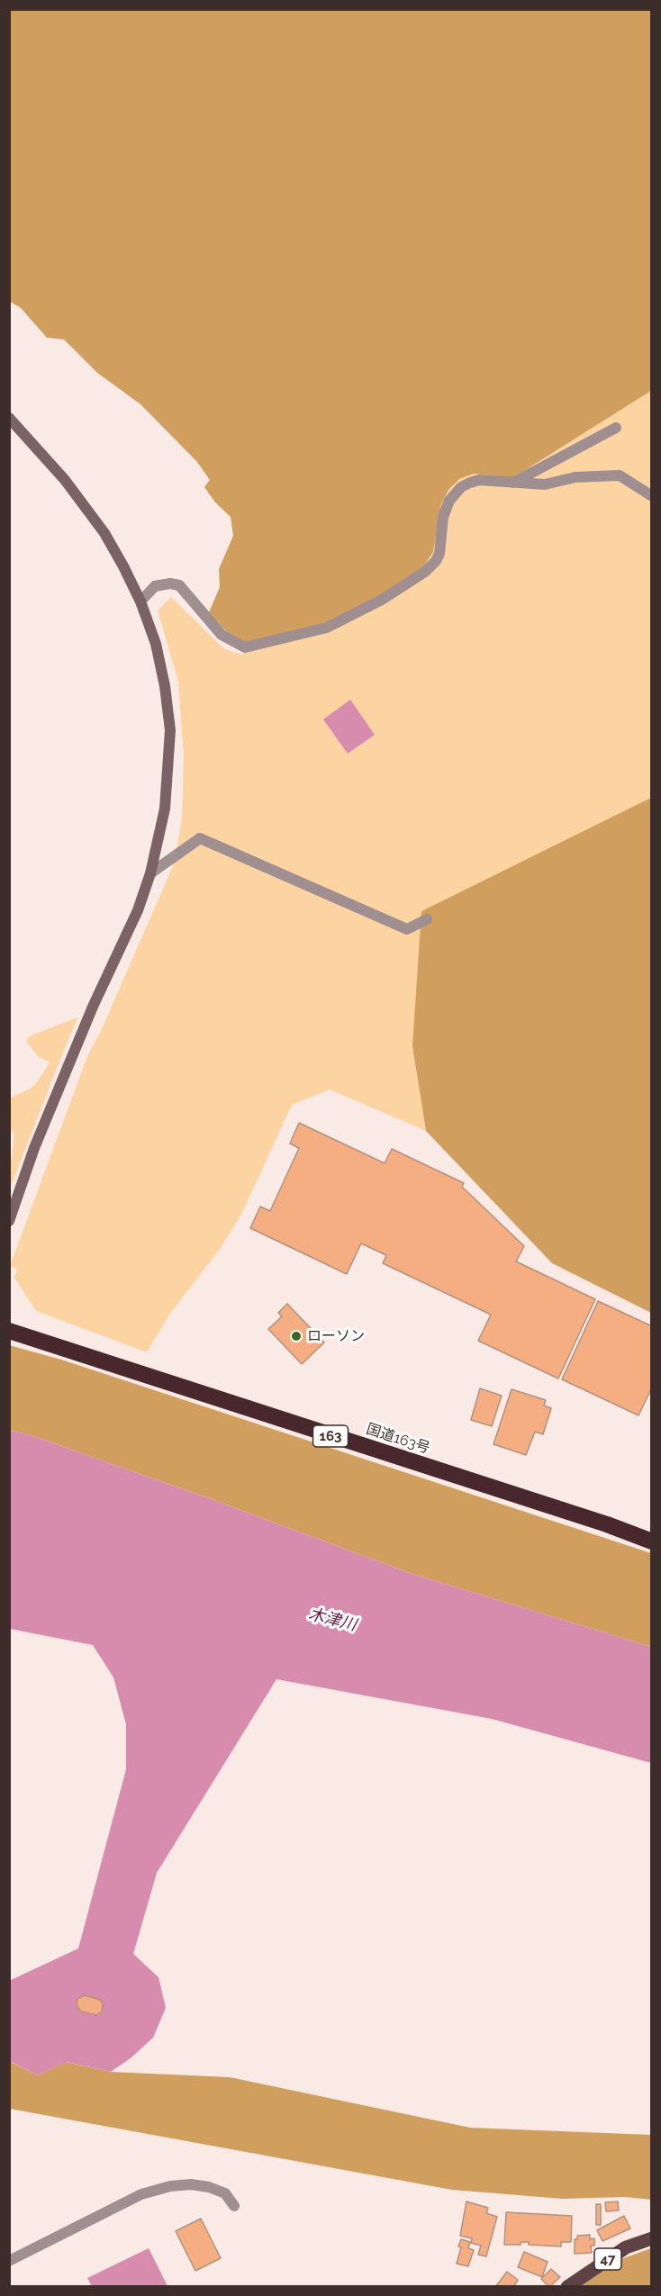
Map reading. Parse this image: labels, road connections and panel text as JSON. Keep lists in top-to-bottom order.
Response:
{
  "streets": {
    "highway": ["163", "国道163号"],
    "main road": ["47"]
  },
  "water": ["木津川"],
  "places": ["ローソン"]
}
